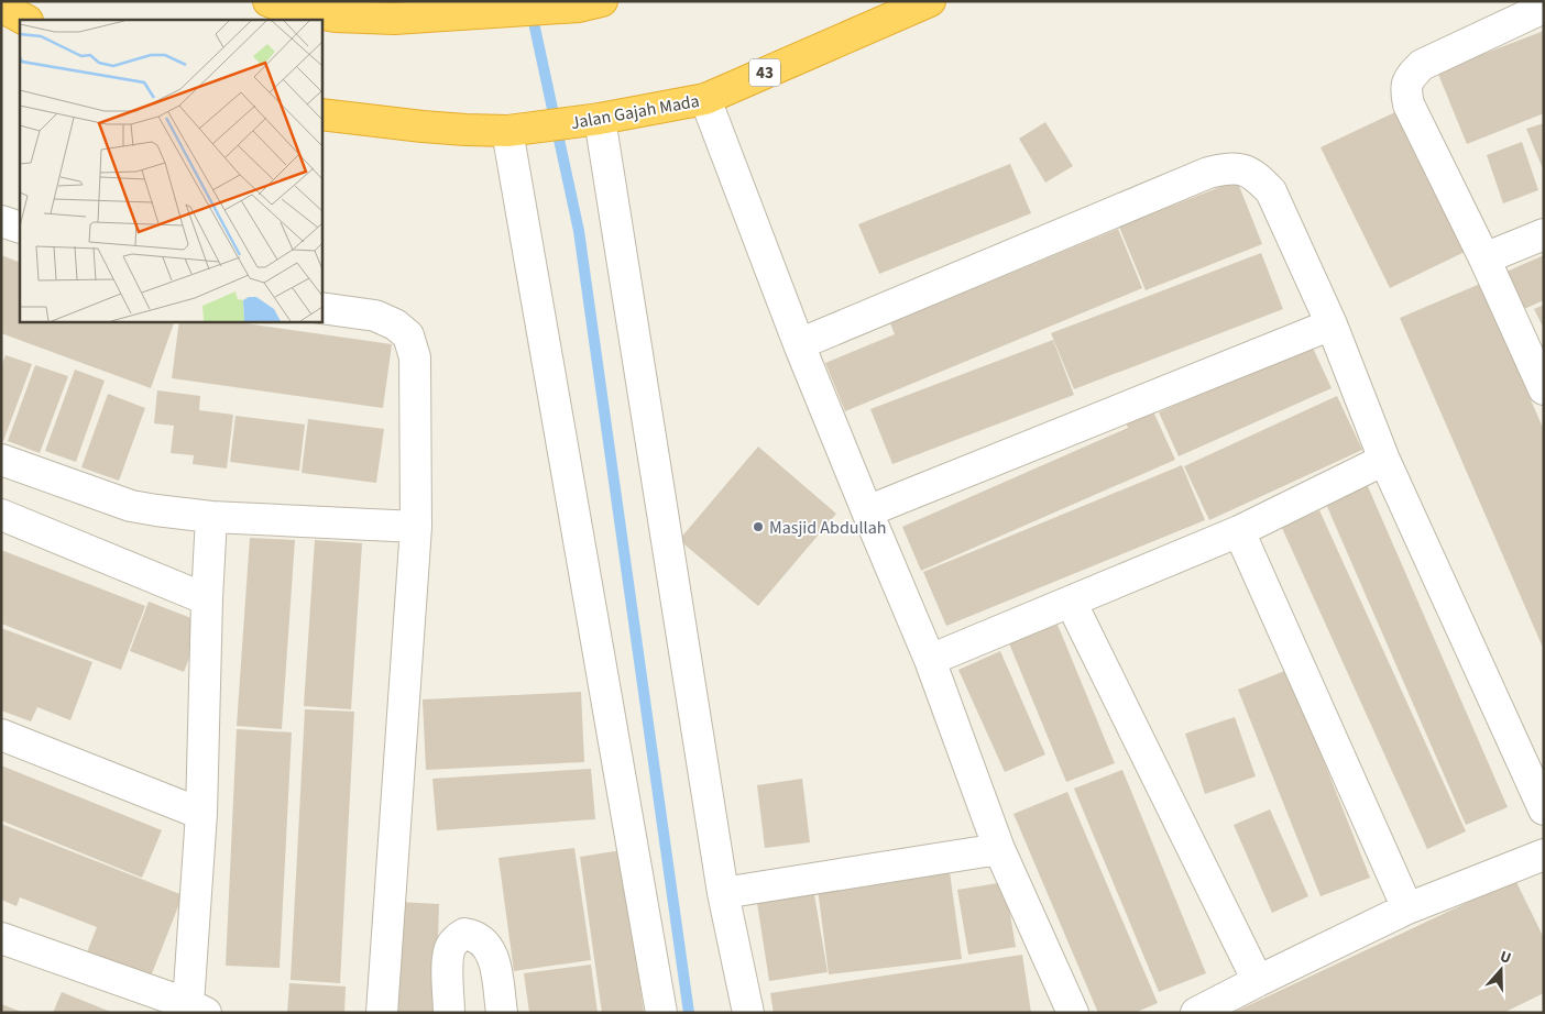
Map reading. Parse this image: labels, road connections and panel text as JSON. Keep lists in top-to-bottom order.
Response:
{
  "streets": {
    "highway": ["43", "Jalan Gajah Mada"]
  },
  "places": ["Masjid Abdullah"],
  "north": "top"
}
